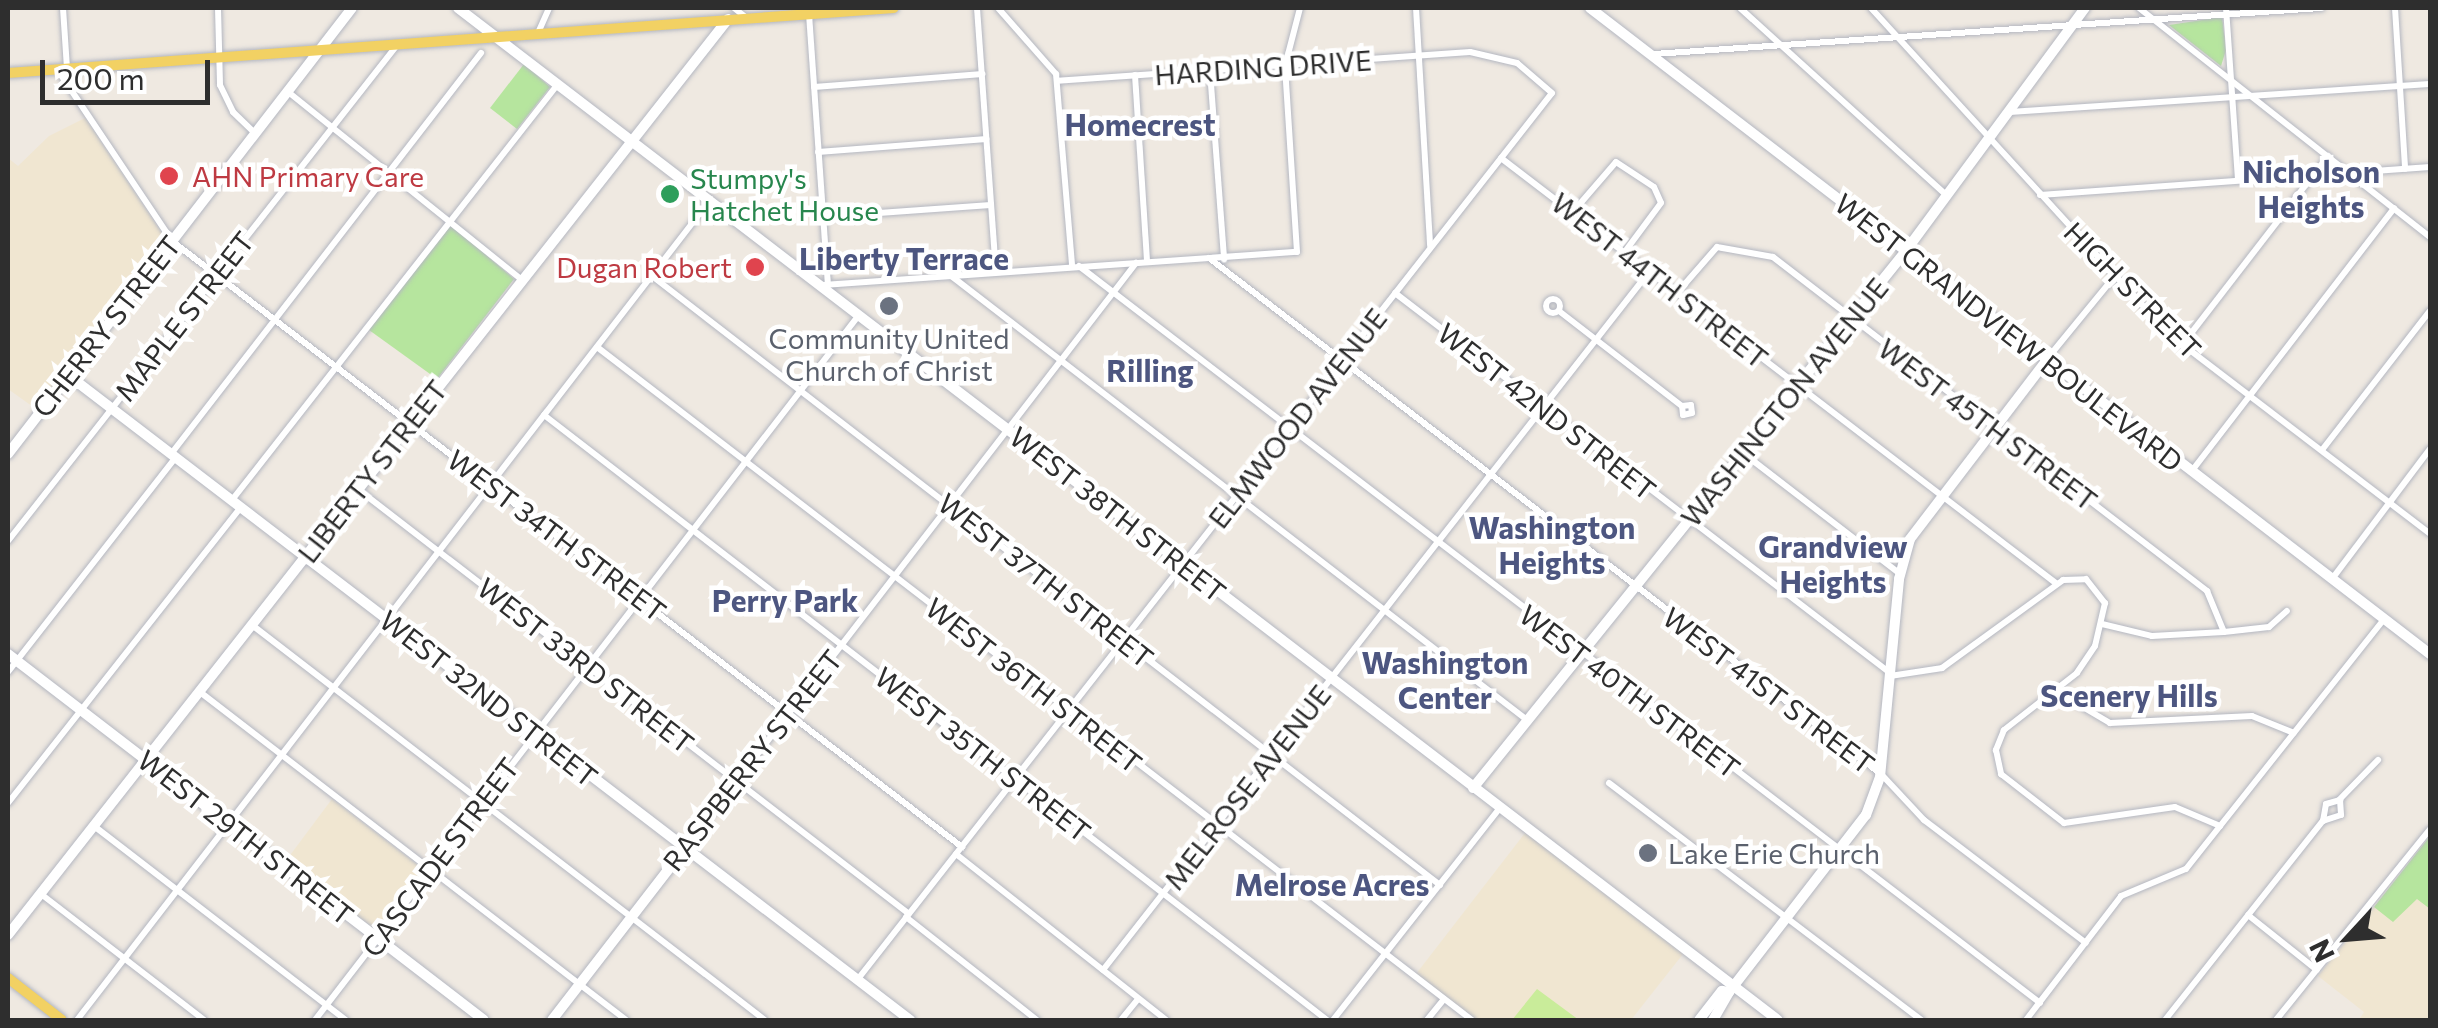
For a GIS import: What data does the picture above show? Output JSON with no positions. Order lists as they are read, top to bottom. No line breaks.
{"streets":{"street":["HARDING DRIVE","WEST 44TH STREET","HIGH STREET","MAPLE STREET","CHERRY STREET","WEST GRANDVIEW BOULEVARD","WASHINGTON AVENUE","WEST 42ND STREET","ELMWOOD AVENUE","WEST 45TH STREET","LIBERTY STREET","WEST 38TH STREET","WEST 34TH STREET","WEST 37TH STREET","WEST 33RD STREET","WEST 36TH STREET","WEST 41ST STREET","WEST 40TH STREET","WEST 32ND STREET","WEST 35TH STREET","RASPBERRY STREET","MELROSE AVENUE","WEST 29TH STREET","CASCADE STREET"]},"crossings":[["HARDING DRIVE","ELMWOOD AVENUE"],["WEST 44TH STREET","WASHINGTON AVENUE"],["WEST 44TH STREET","ELMWOOD AVENUE"],["WEST 44TH STREET","WEST 45TH STREET"],["WEST 44TH STREET","MELROSE AVENUE"],["HIGH STREET","WASHINGTON AVENUE"],["MAPLE STREET","WEST 34TH STREET"],["MAPLE STREET","WEST 32ND STREET"],["CHERRY STREET","WEST 34TH STREET"],["CHERRY STREET","WEST 32ND STREET"],["WEST GRANDVIEW BOULEVARD","WASHINGTON AVENUE"],["WASHINGTON AVENUE","WEST 42ND STREET"],["WASHINGTON AVENUE","WEST 45TH STREET"],["WASHINGTON AVENUE","WEST 38TH STREET"],["WASHINGTON AVENUE","WEST 41ST STREET"],["WASHINGTON AVENUE","WEST 40TH STREET"],["WEST 42ND STREET","ELMWOOD AVENUE"],["WEST 42ND STREET","MELROSE AVENUE"],["ELMWOOD AVENUE","WEST 38TH STREET"],["ELMWOOD AVENUE","WEST 34TH STREET"],["ELMWOOD AVENUE","WEST 37TH STREET"],["ELMWOOD AVENUE","WEST 33RD STREET"],["ELMWOOD AVENUE","WEST 36TH STREET"],["ELMWOOD AVENUE","WEST 41ST STREET"],["ELMWOOD AVENUE","WEST 40TH STREET"],["ELMWOOD AVENUE","WEST 32ND STREET"],["ELMWOOD AVENUE","WEST 35TH STREET"],["LIBERTY STREET","WEST 38TH STREET"],["LIBERTY STREET","WEST 34TH STREET"],["LIBERTY STREET","WEST 33RD STREET"],["LIBERTY STREET","WEST 32ND STREET"],["LIBERTY STREET","WEST 29TH STREET"],["WEST 38TH STREET","RASPBERRY STREET"],["WEST 38TH STREET","MELROSE AVENUE"],["WEST 38TH STREET","CASCADE STREET"],["WEST 34TH STREET","RASPBERRY STREET"],["WEST 34TH STREET","CASCADE STREET"],["WEST 37TH STREET","RASPBERRY STREET"],["WEST 37TH STREET","MELROSE AVENUE"],["WEST 37TH STREET","CASCADE STREET"],["WEST 33RD STREET","RASPBERRY STREET"],["WEST 33RD STREET","CASCADE STREET"],["WEST 36TH STREET","RASPBERRY STREET"],["WEST 36TH STREET","MELROSE AVENUE"],["WEST 36TH STREET","CASCADE STREET"],["WEST 41ST STREET","MELROSE AVENUE"],["WEST 40TH STREET","RASPBERRY STREET"],["WEST 40TH STREET","MELROSE AVENUE"],["WEST 32ND STREET","RASPBERRY STREET"],["WEST 32ND STREET","CASCADE STREET"],["WEST 35TH STREET","RASPBERRY STREET"],["WEST 35TH STREET","MELROSE AVENUE"],["WEST 35TH STREET","CASCADE STREET"],["WEST 29TH STREET","CASCADE STREET"]],"districts":["Homecrest","Nicholson Heights","Liberty Terrace","Rilling","Washington Heights","Grandview Heights","Perry Park","Washington Center","Scenery Hills","Melrose Acres"],"places":["AHN Primary Care","Stumpy's Hatchet House","Dugan Robert","Community United Church of Christ","Lake Erie Church"],"scale_bar":"200 m","north":"bottom left"}
